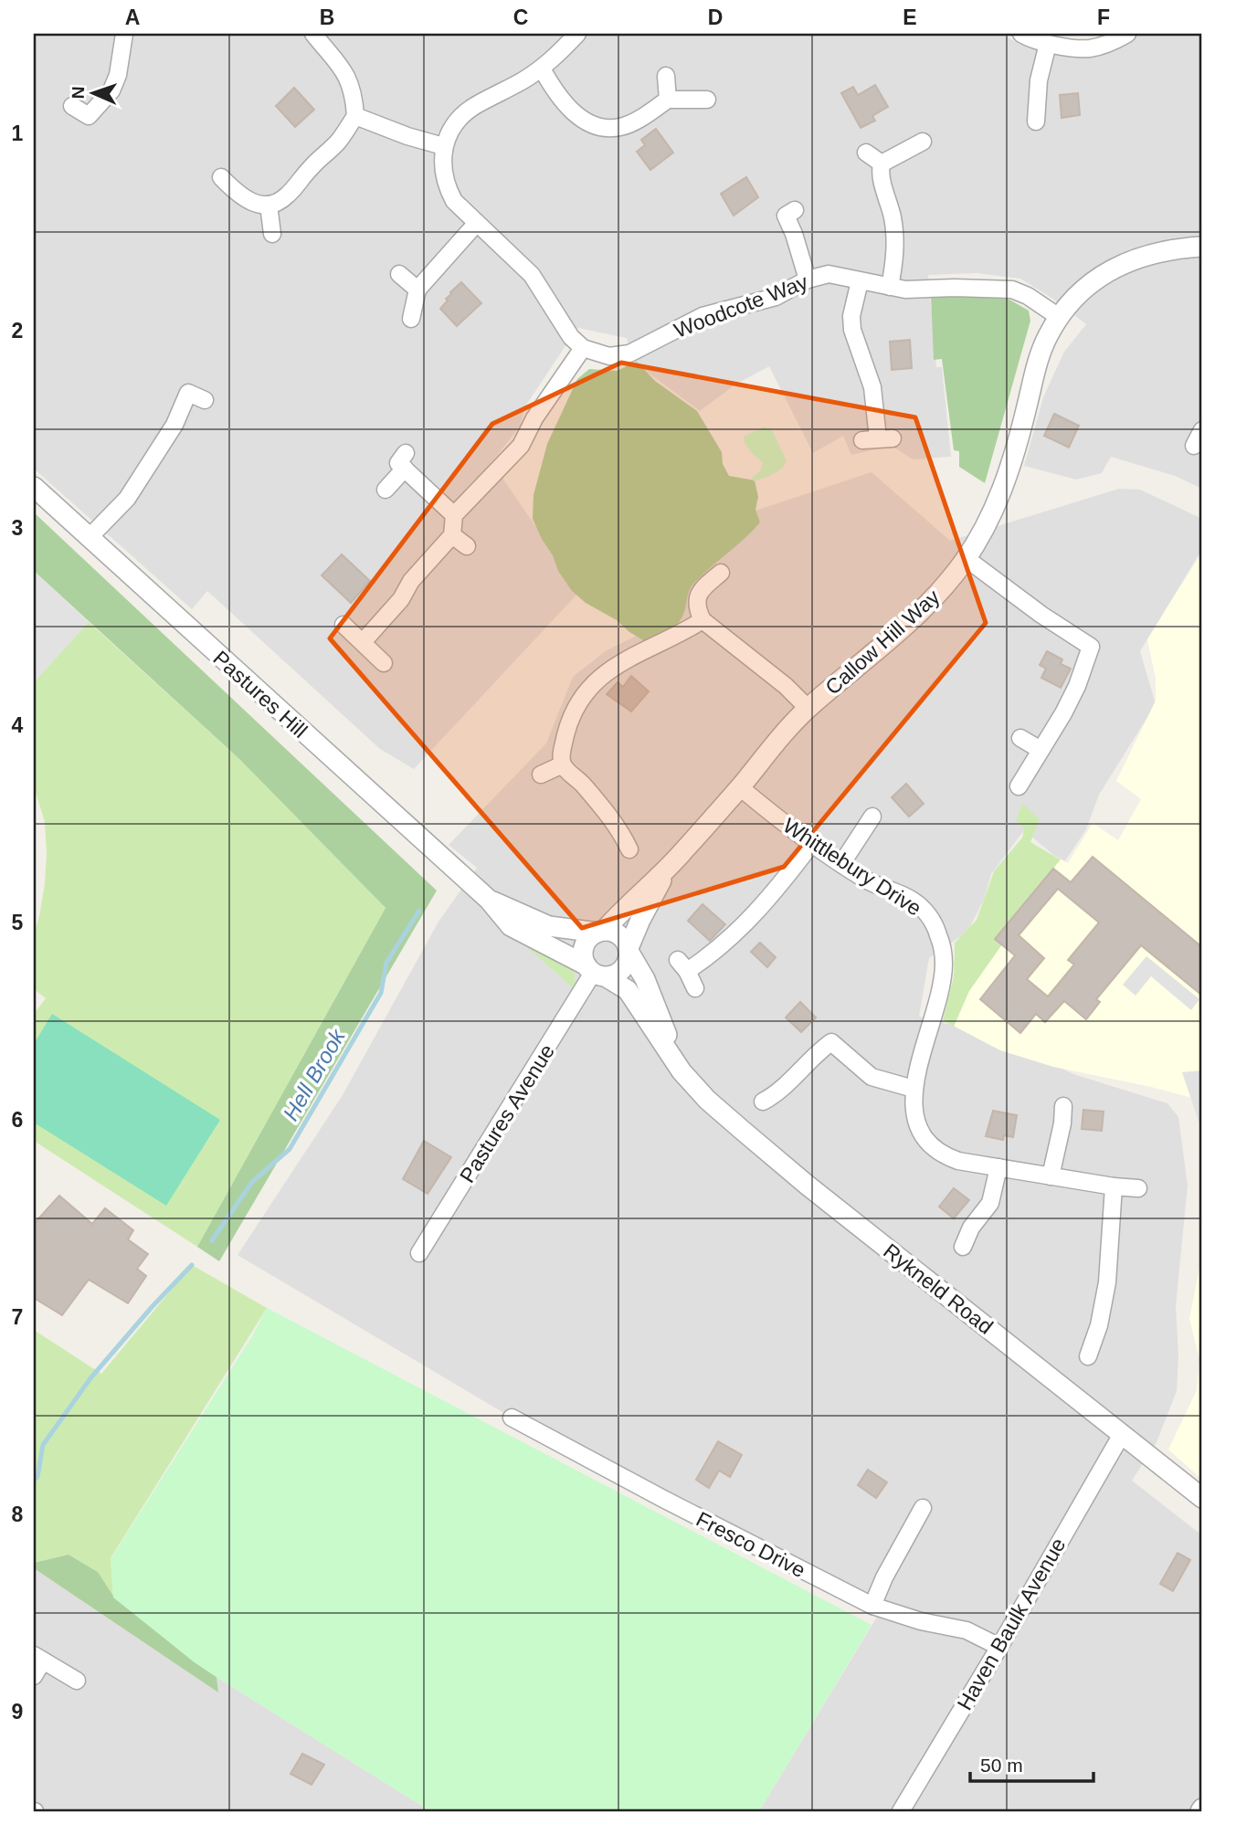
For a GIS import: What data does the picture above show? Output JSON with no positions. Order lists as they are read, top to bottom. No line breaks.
{"streets":{"street":["Woodcote Way","Callow Hill Way","Pastures Hill","Whittlebury Drive","Pastures Avenue","Rykneld Road","Fresco Drive","Haven Baulk Avenue"]},"crossings":[["Woodcote Way","Callow Hill Way"],["Callow Hill Way","Pastures Hill"],["Callow Hill Way","Whittlebury Drive"],["Callow Hill Way","Pastures Avenue"],["Callow Hill Way","Rykneld Road"],["Pastures Hill","Pastures Avenue"],["Pastures Hill","Rykneld Road"],["Pastures Avenue","Rykneld Road"],["Rykneld Road","Haven Baulk Avenue"],["Fresco Drive","Haven Baulk Avenue"]],"water":["Hell Brook"],"scale_bar":"50 m","north":"left","grid":{"columns":["A","B","C","D","E","F"],"rows":["1","2","3","4","5","6","7","8","9"]}}
